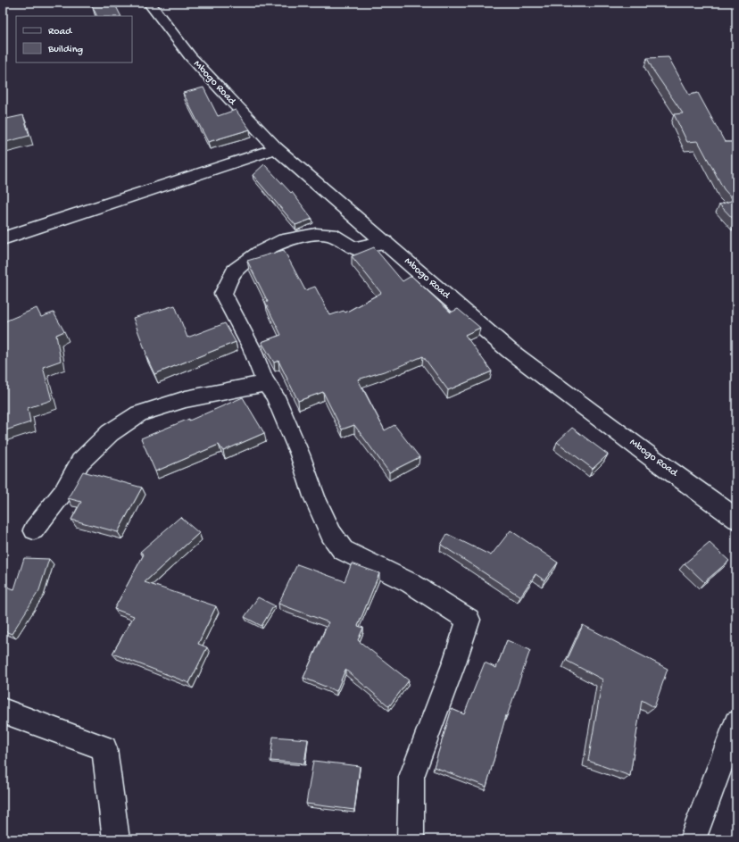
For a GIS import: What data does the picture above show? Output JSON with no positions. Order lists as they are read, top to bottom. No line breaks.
{"streets":{"street":["Mbogo Road"]},"legend":["Road","Building"]}
